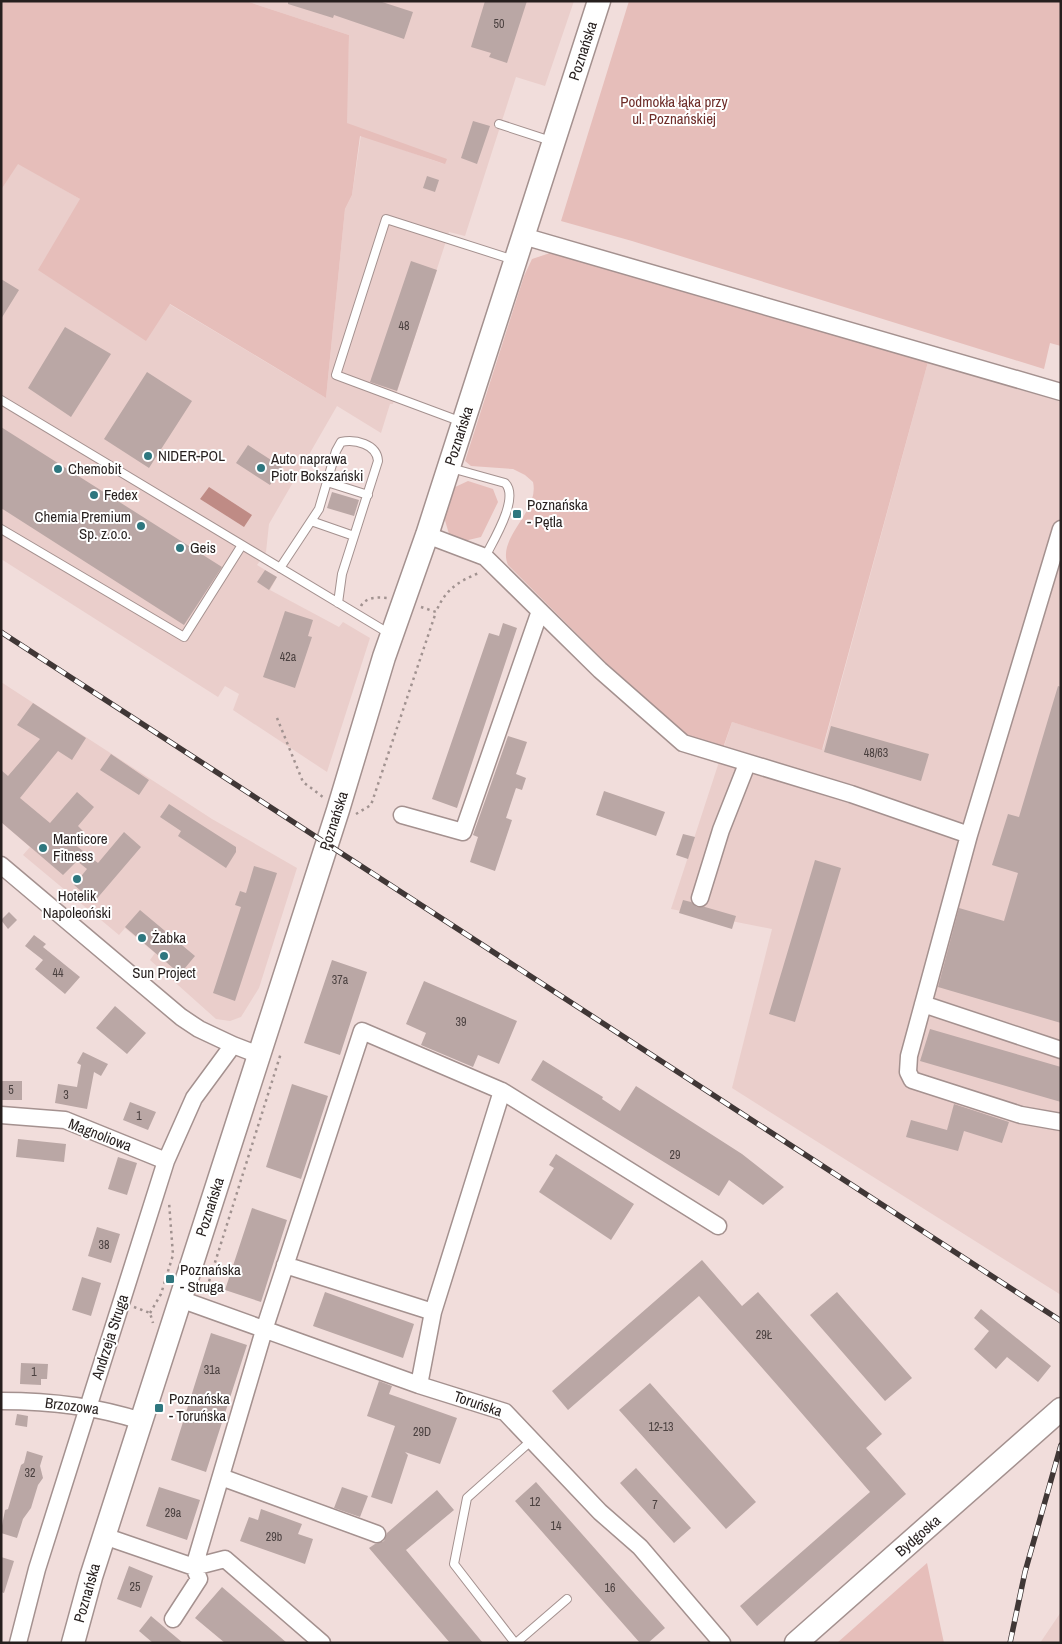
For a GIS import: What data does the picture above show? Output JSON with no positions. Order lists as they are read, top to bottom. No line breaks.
{"streets":{"main road":["Poznańska","Bydgoska"],"street":["Magnoliowa","Andrzeja Struga","Toruńska","Brzozowa"]},"crossings":[["Poznańska","Toruńska"],["Poznańska","Brzozowa"],["Magnoliowa","Andrzeja Struga"],["Andrzeja Struga","Brzozowa"]],"parks":["Podmokła łąka przy ul. Poznańskiej"],"places":{"other":["NIDER-POL","Auto naprawa Piotr Bokszański","Chemobit","Fedex","Chemia Premium Sp. z.o.o.","Geis","Manticore Fitness","Hotelik Napoleoński","Żabka","Sun Project"],"transit":["Poznańska - Pętla","Poznańska - Struga","Poznańska - Toruńska"]},"house_numbers":["50","48","42a","48/63","44","37a","39","5","3","1","29","38","29Ł","31a","1","12-13","29D","32","12","7","29a","14","29b","25","16"]}
